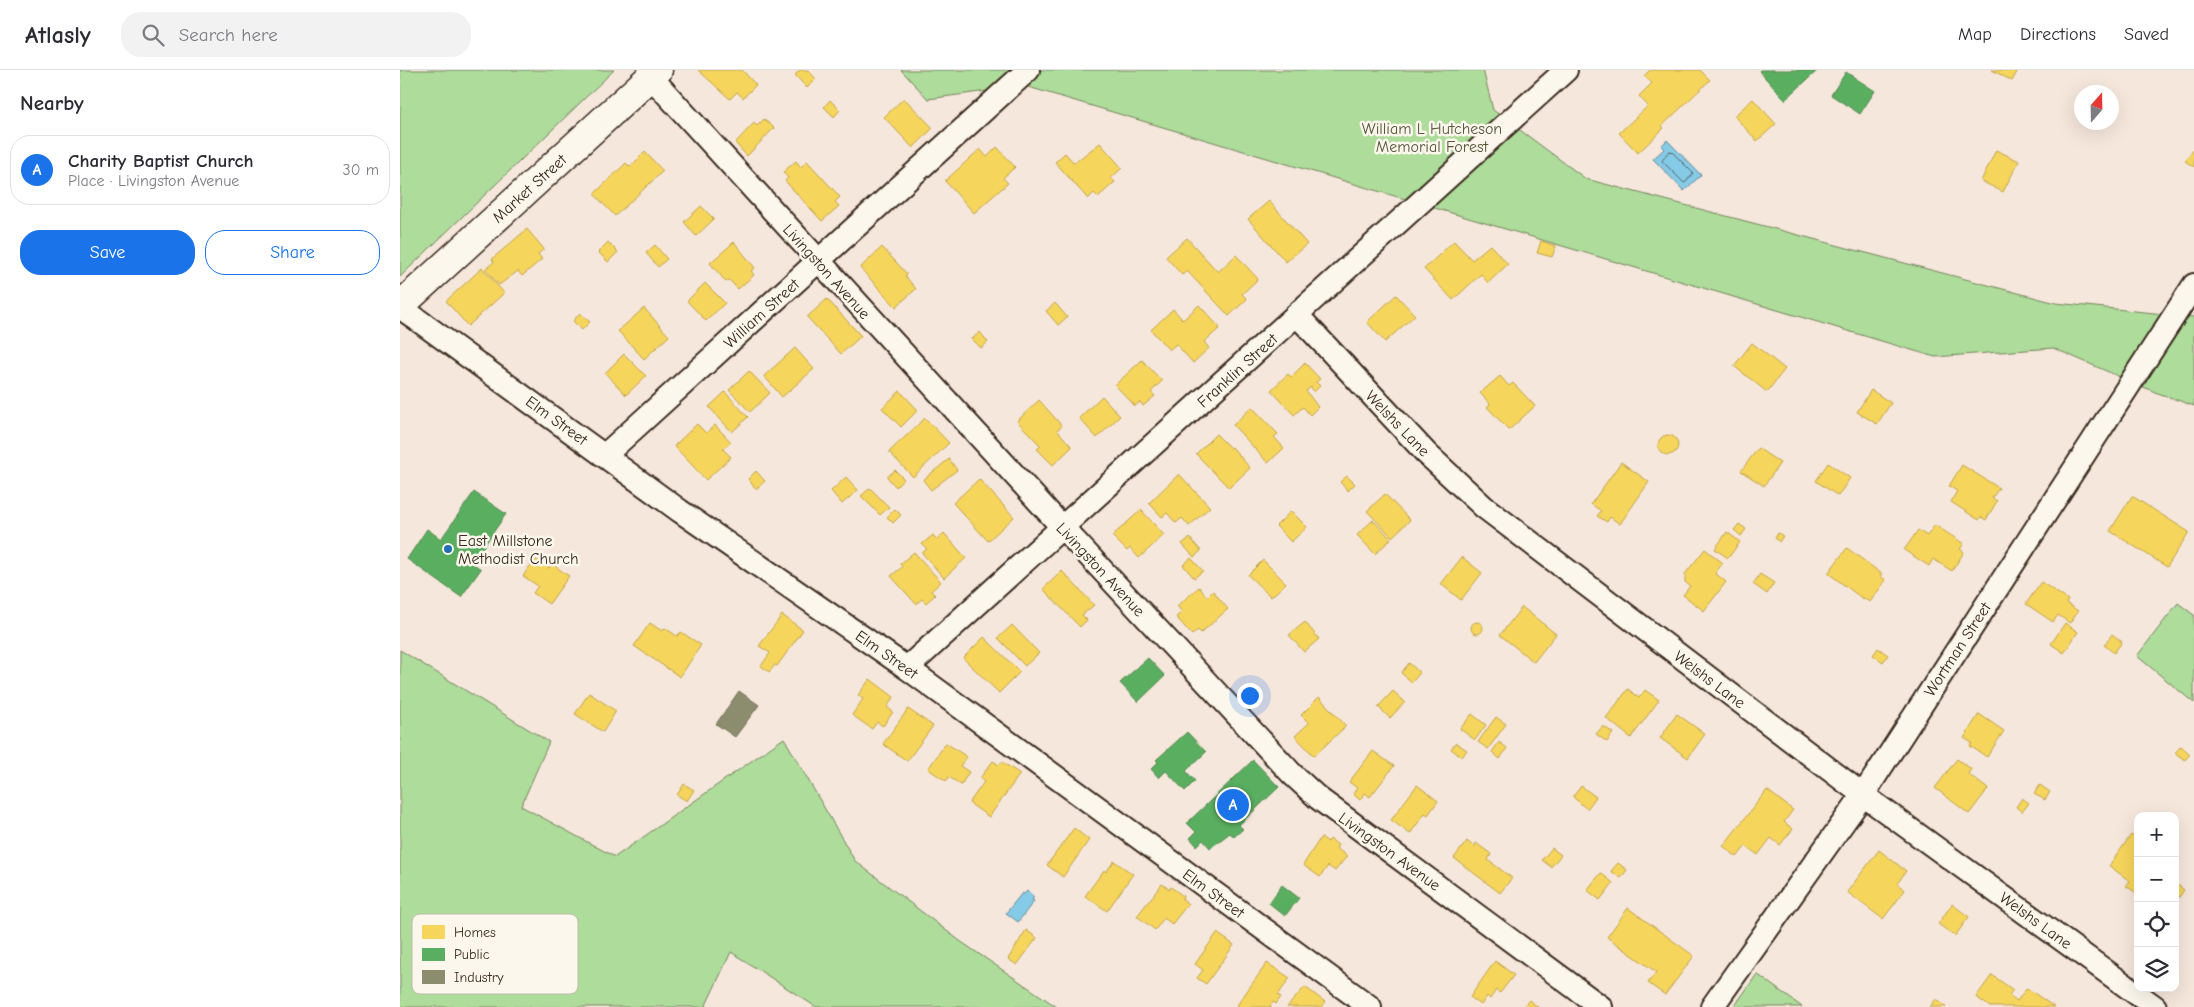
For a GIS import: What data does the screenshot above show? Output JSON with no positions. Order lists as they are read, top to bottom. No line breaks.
{"streets":{"street":["Market Street","Livingston Avenue","William Street","Franklin Street","Elm Street","Welshs Lane","Wortman Street"]},"crossings":[["Market Street","Livingston Avenue"],["Market Street","Elm Street"],["Livingston Avenue","William Street"],["Livingston Avenue","Franklin Street"],["William Street","Elm Street"],["Franklin Street","Elm Street"],["Franklin Street","Welshs Lane"],["Welshs Lane","Wortman Street"]],"parks":["William L Hutcheson Memorial Forest"],"places":["East Millstone Methodist Church"],"legend":["Homes","Public","Industry"],"north":"top","page":{"header":"Atlasly","search":"Search here","nav":["Map","Directions","Saved"],"heading":"Nearby","list":[{"mark":"A","name":"Charity Baptist Church","note":"Place · Livingston Avenue","value":"30 m"}],"buttons":["Save","Share"],"pins":"A","map_buttons":["+","−"]}}
